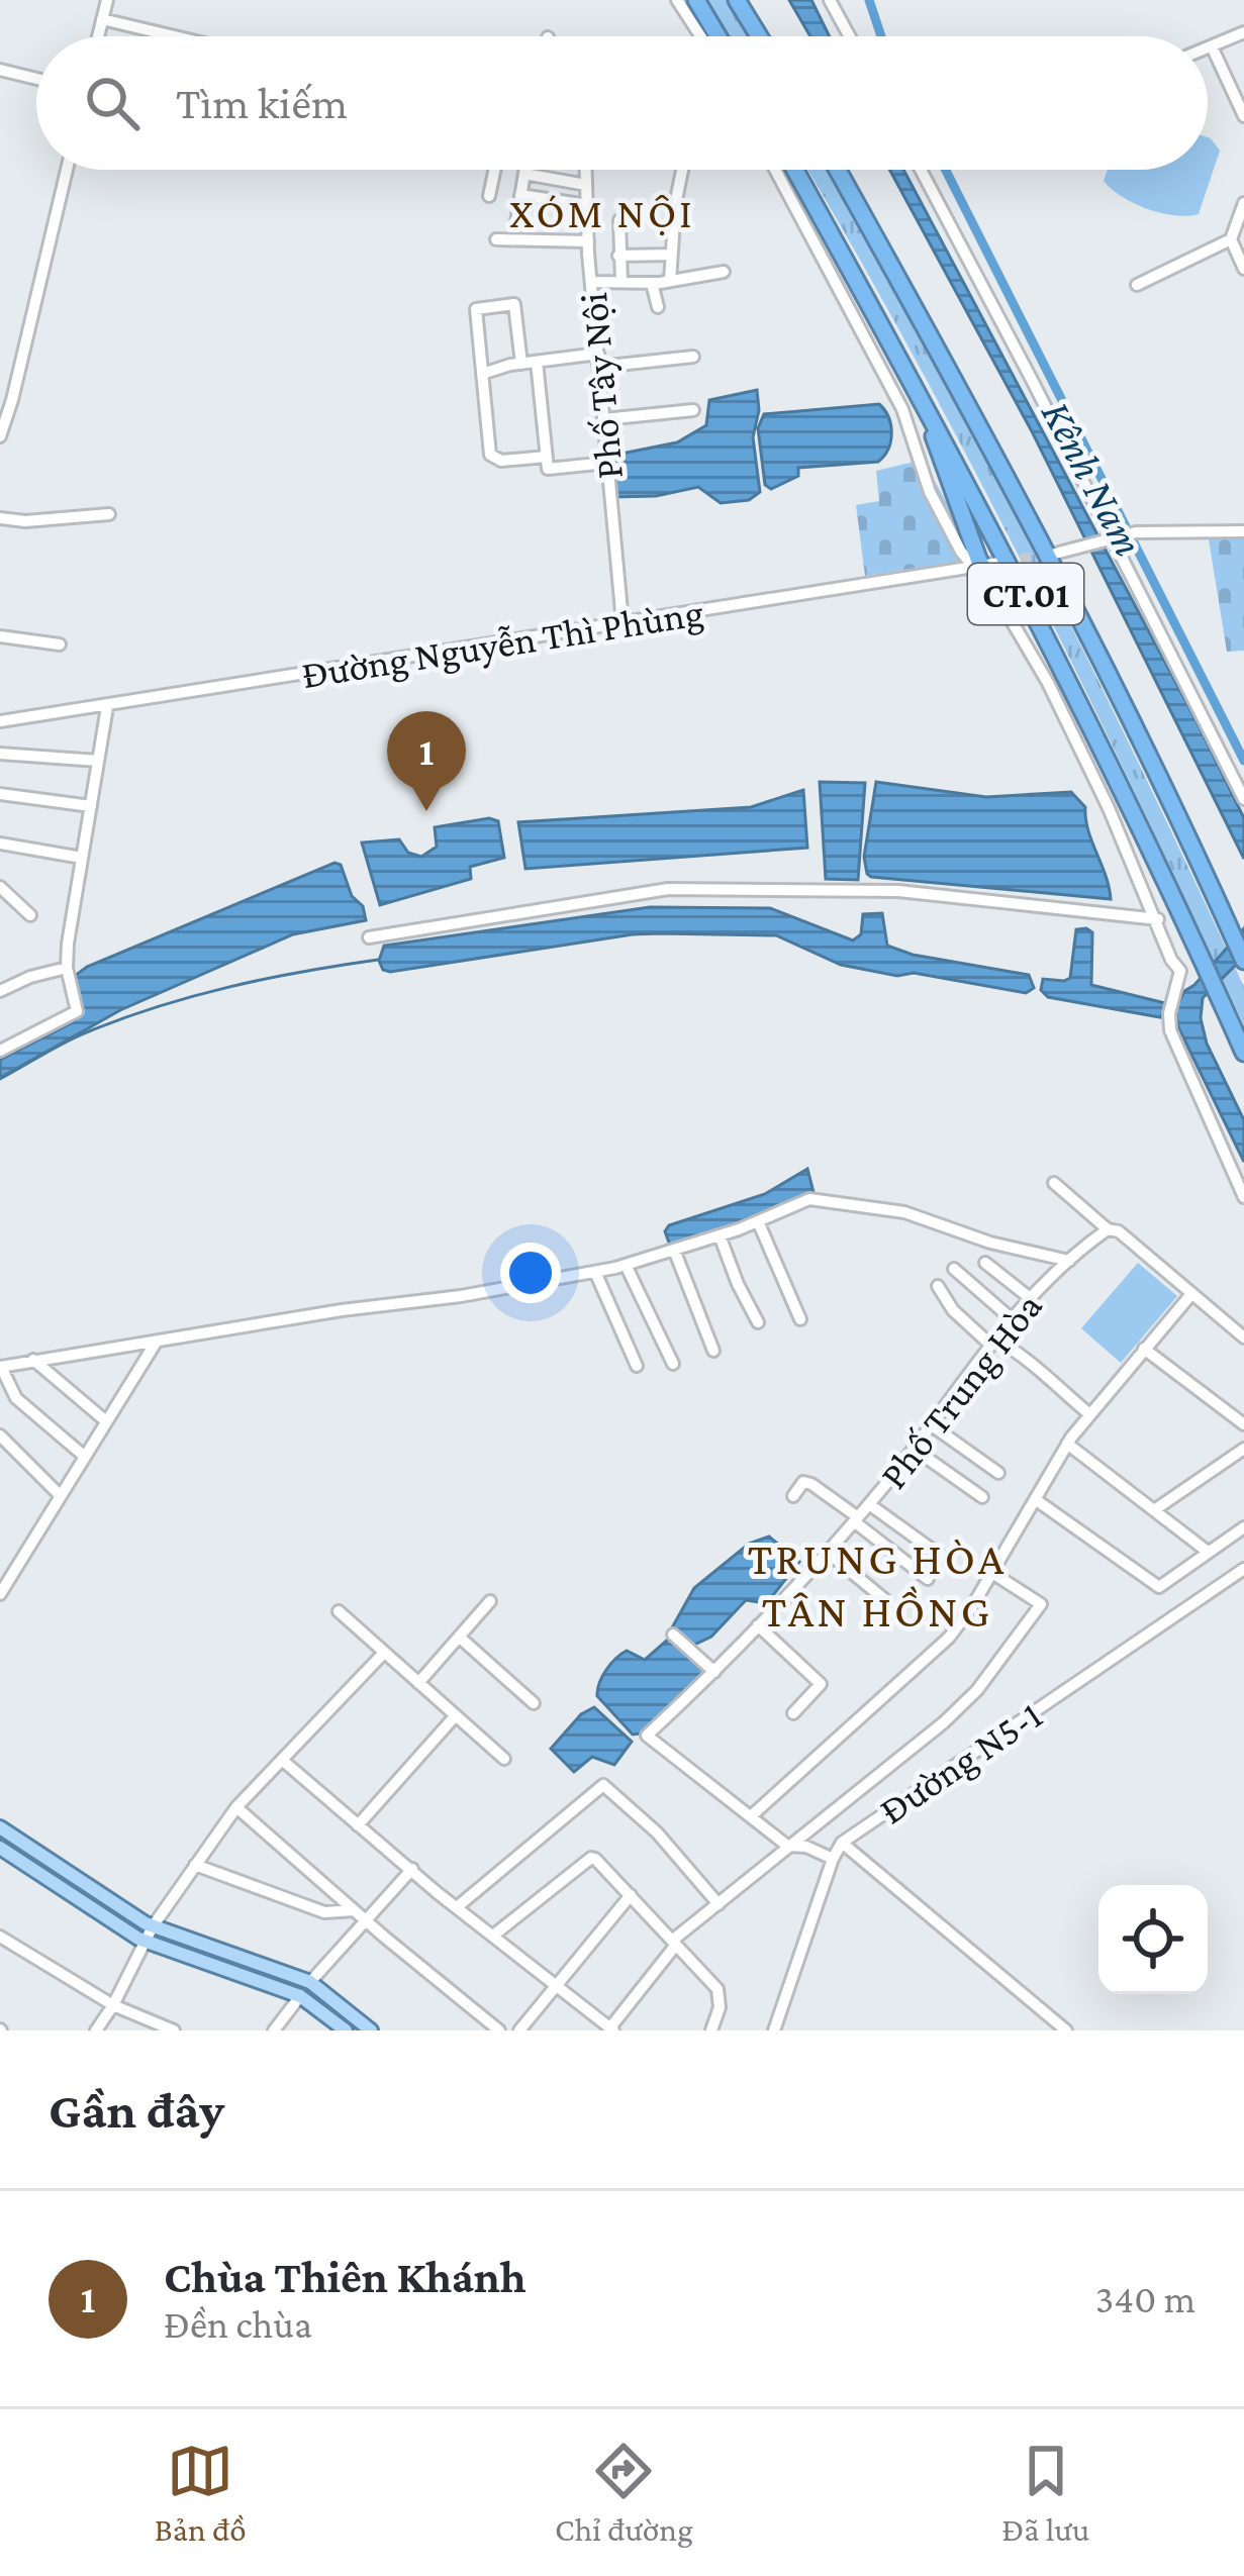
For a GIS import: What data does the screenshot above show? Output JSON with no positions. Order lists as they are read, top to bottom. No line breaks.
{"streets":{"highway":["CT.01"],"street":["Phố Tây Nội","Đường Nguyễn Thì Phùng","Phố Trung Hòa","Đường N5-1"]},"crossings":[["Phố Tây Nội","Đường Nguyễn Thì Phùng"]],"districts":["XÓM NỘI","TRUNG HÒA TÂN HỒNG"],"water":["Kênh Nam"],"page":{"search":"Tìm kiếm","pins":"1","heading":"Gần đây","list":[{"mark":"1","name":"Chùa Thiên Khánh","note":"Đền chùa","value":"340 m"}],"nav":["Bản đồ","Chỉ đường","Đã lưu"]}}
